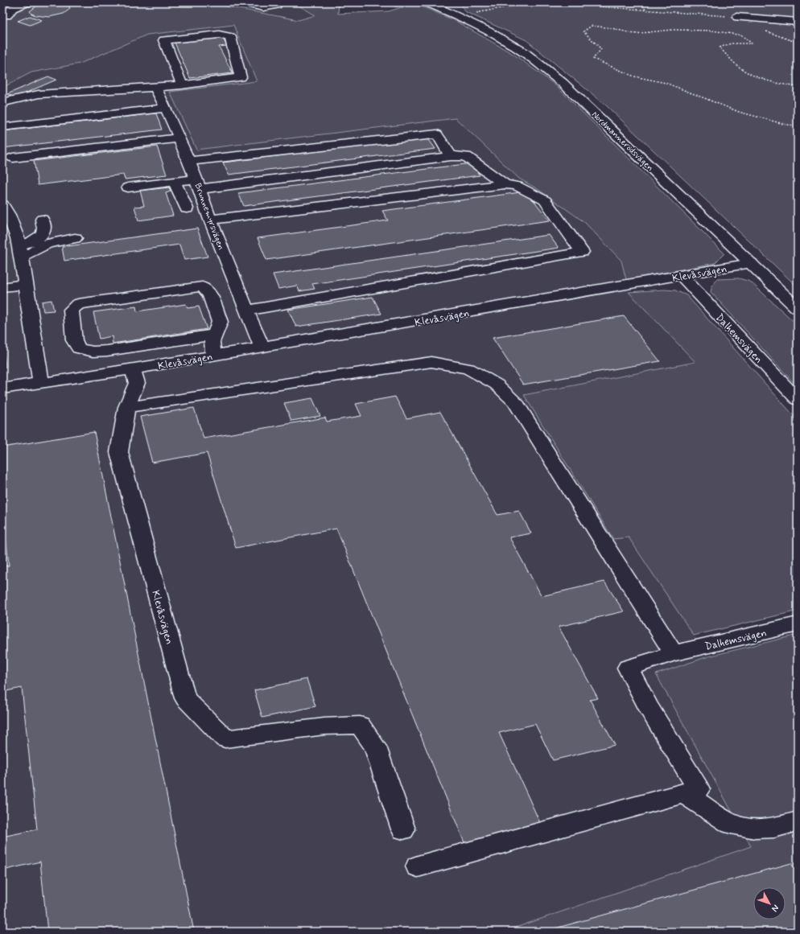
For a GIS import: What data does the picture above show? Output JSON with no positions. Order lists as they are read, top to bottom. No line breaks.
{"streets":{"street":["Nordmannerödsvägen","Brunnemyrsvägen","Klevåsvägen","Dalhemsvägen"]},"crossings":[["Nordmannerödsvägen","Klevåsvägen"],["Brunnemyrsvägen","Klevåsvägen"],["Klevåsvägen","Dalhemsvägen"]],"north":"bottom right"}
